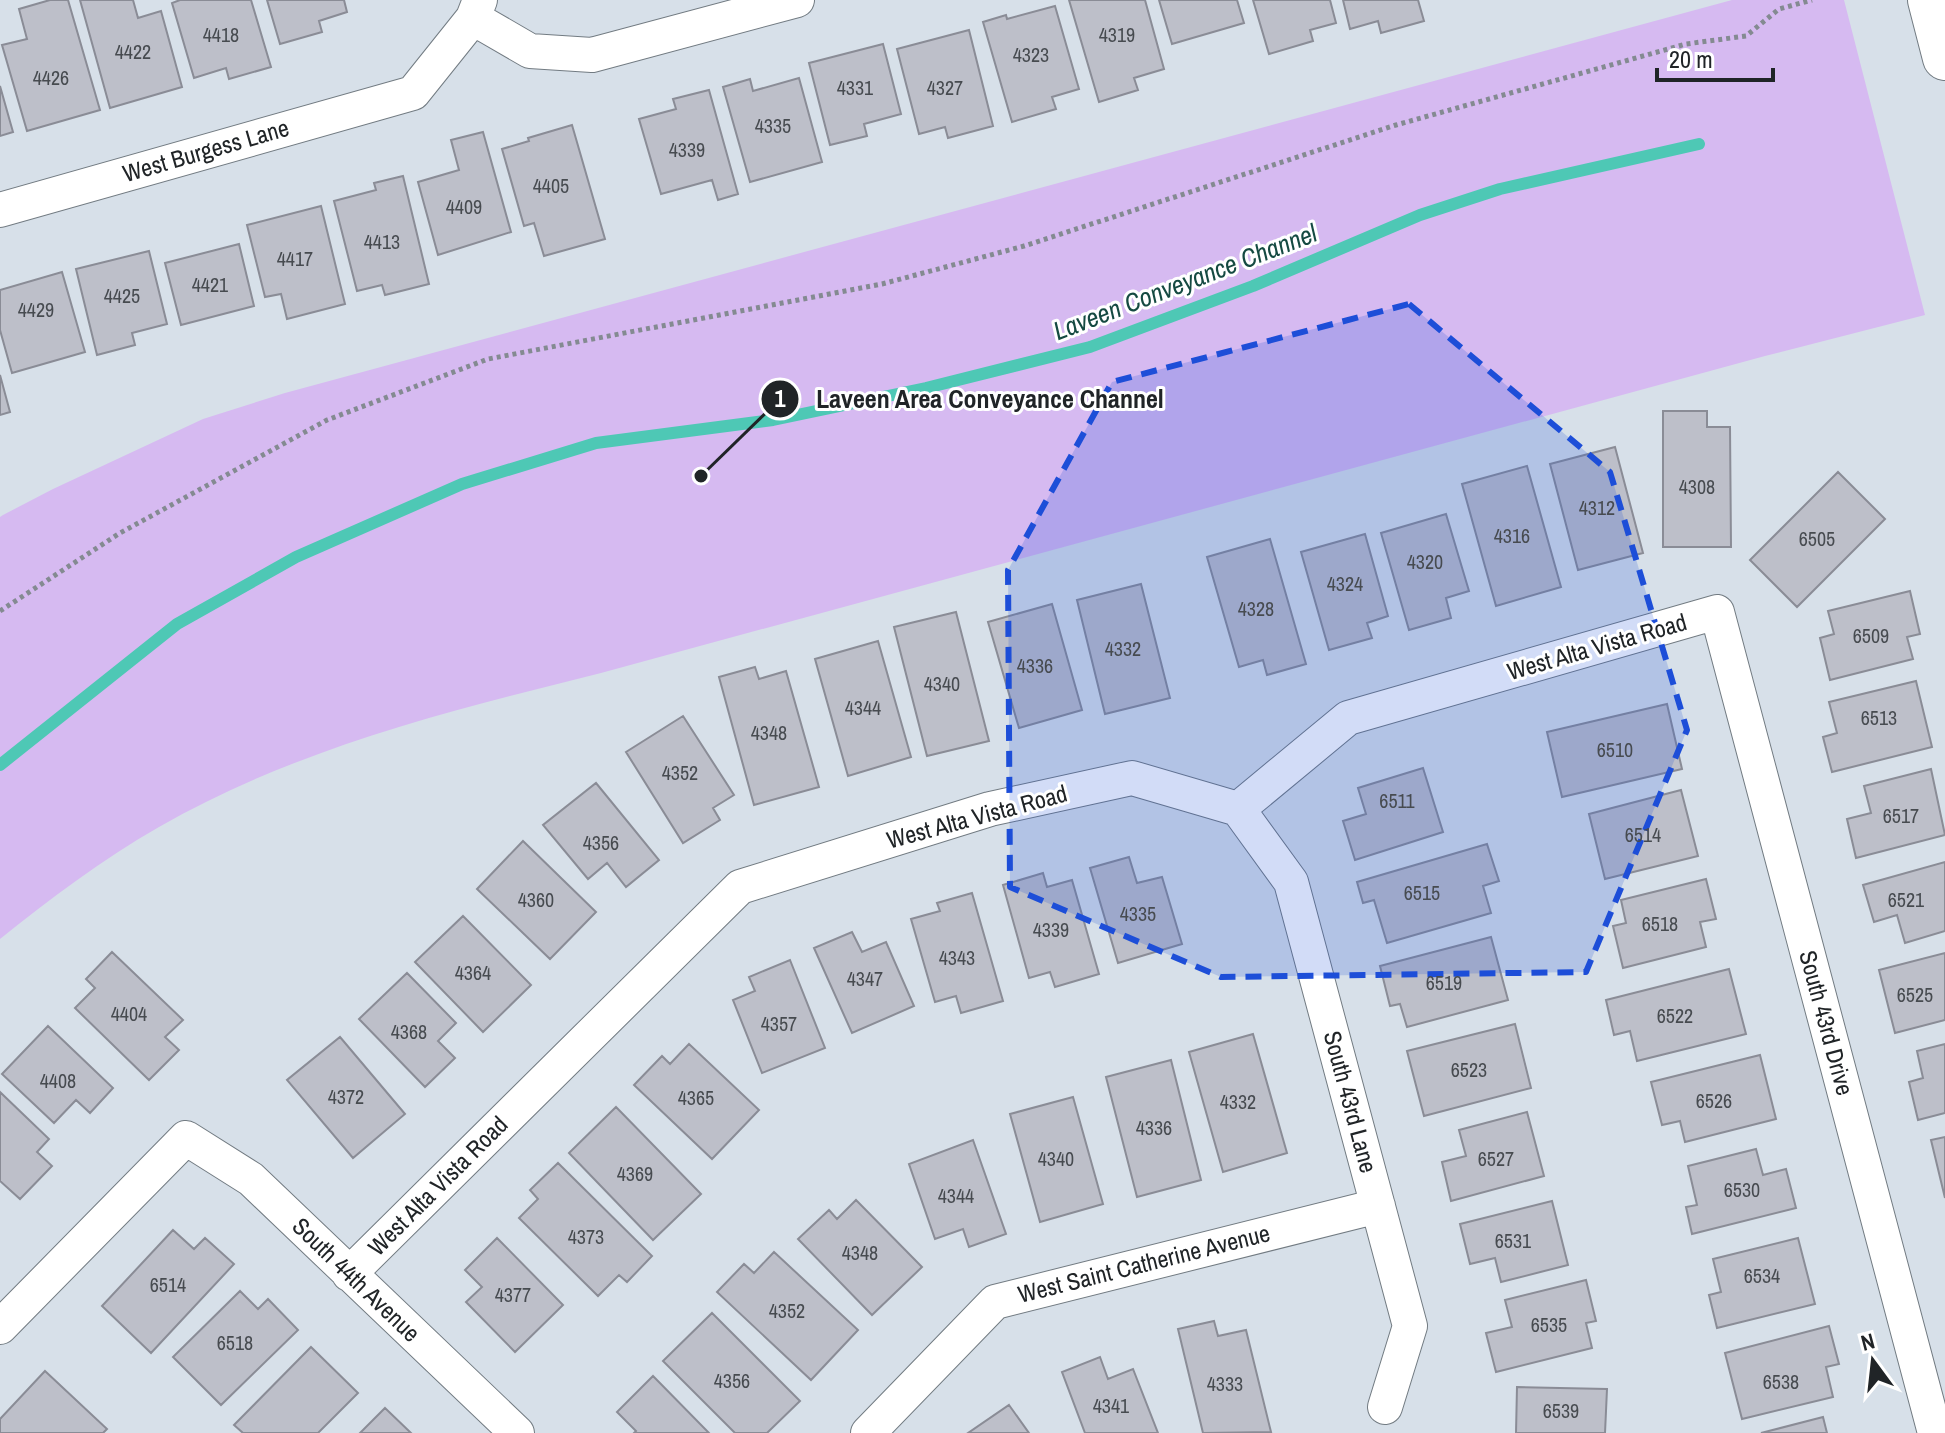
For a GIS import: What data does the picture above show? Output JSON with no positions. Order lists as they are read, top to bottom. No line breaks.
{"streets":{"street":["West Burgess Lane","West Alta Vista Road","South 43rd Drive","South 43rd Lane","West Saint Catherine Avenue","South 44th Avenue"]},"crossings":[["West Alta Vista Road","South 43rd Drive"],["West Alta Vista Road","South 43rd Lane"],["West Alta Vista Road","South 44th Avenue"],["South 43rd Lane","West Saint Catherine Avenue"]],"water":["Laveen Conveyance Channel"],"places":["Laveen Area Conveyance Channel"],"house_numbers":["4418","4319","4422","4323","4426","4331","4327","4335","4339","4405","4409","4413","4417","4421","4425","4429","4308","4312","4316","6505","4320","4324","4328","6509","4332","4336","4340","4344","6513","4348","6510","4352","6511","6517","6514","4356","6515","4360","6521","4335","6518","4339","4343","4364","4347","6519","6525","4404","6522","4357","4368","6523","4408","4372","4365","6526","4332","4336","4340","6527","4369","6530","4344","4373","6531","4348","6534","6514","4377","4352","6535","6518","4356","6538","4333","4341","6539"],"scale_bar":"20 m","north":"top"}
